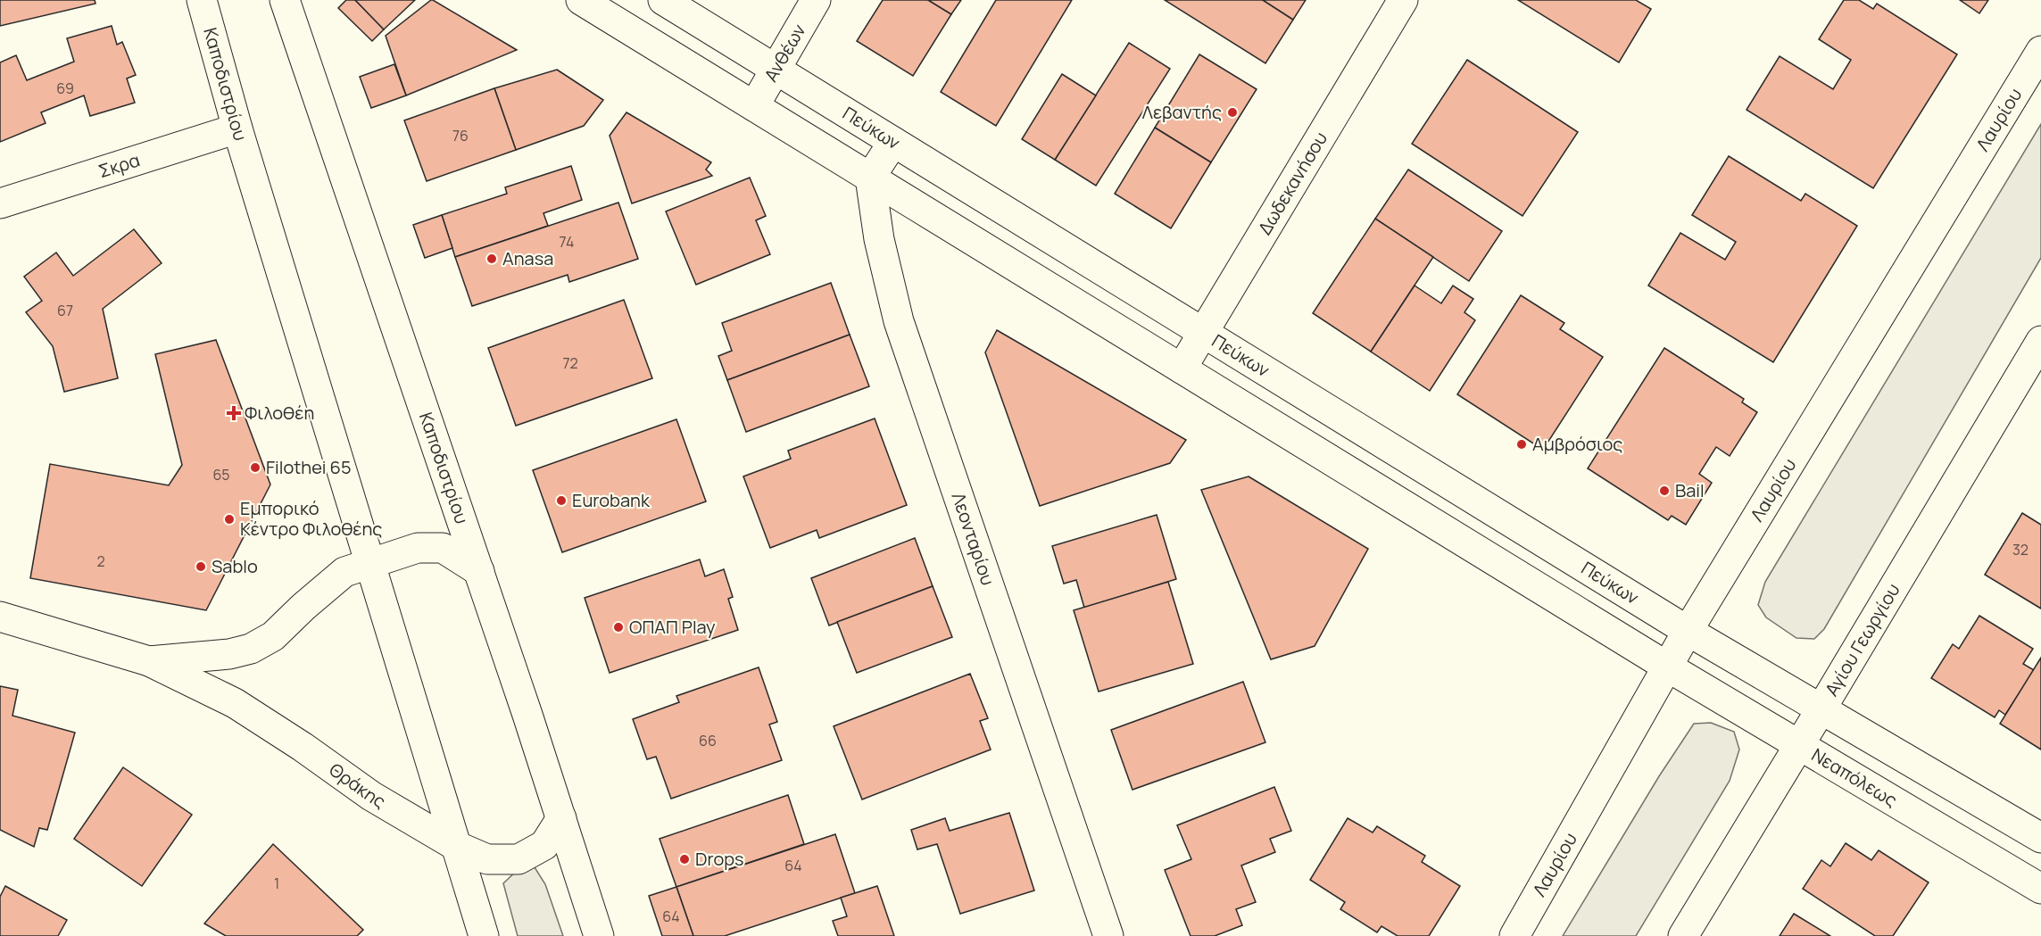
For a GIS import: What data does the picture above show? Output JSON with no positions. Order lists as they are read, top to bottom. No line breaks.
{"streets":{"street":["Ανθέων","Καποδιστρίου","Λαυρίου","Πεύκων","Σκρα","Δωδεκανήσου","Λεονταρίου","Αγίου Γεωργίου","Νεαπόλεως","Θράκης"]},"crossings":[["Ανθέων","Πεύκων"],["Καποδιστρίου","Σκρα"],["Καποδιστρίου","Θράκης"],["Λαυρίου","Πεύκων"],["Λαυρίου","Νεαπόλεως"],["Πεύκων","Δωδεκανήσου"],["Πεύκων","Αγίου Γεωργίου"],["Αγίου Γεωργίου","Νεαπόλεως"]],"places":{"other":["Λεβαντής","Anasa","Αμβρόσιος","Filothei 65","Bail","Eurobank","Εμπορικό Κέντρο Φιλοθέης","Sablo","ΟΠΑΠ Play","Drops"],"health":["Φιλοθέη"]},"house_numbers":["69","76","74","67","72","65","32","2","66","64","1","64"]}
